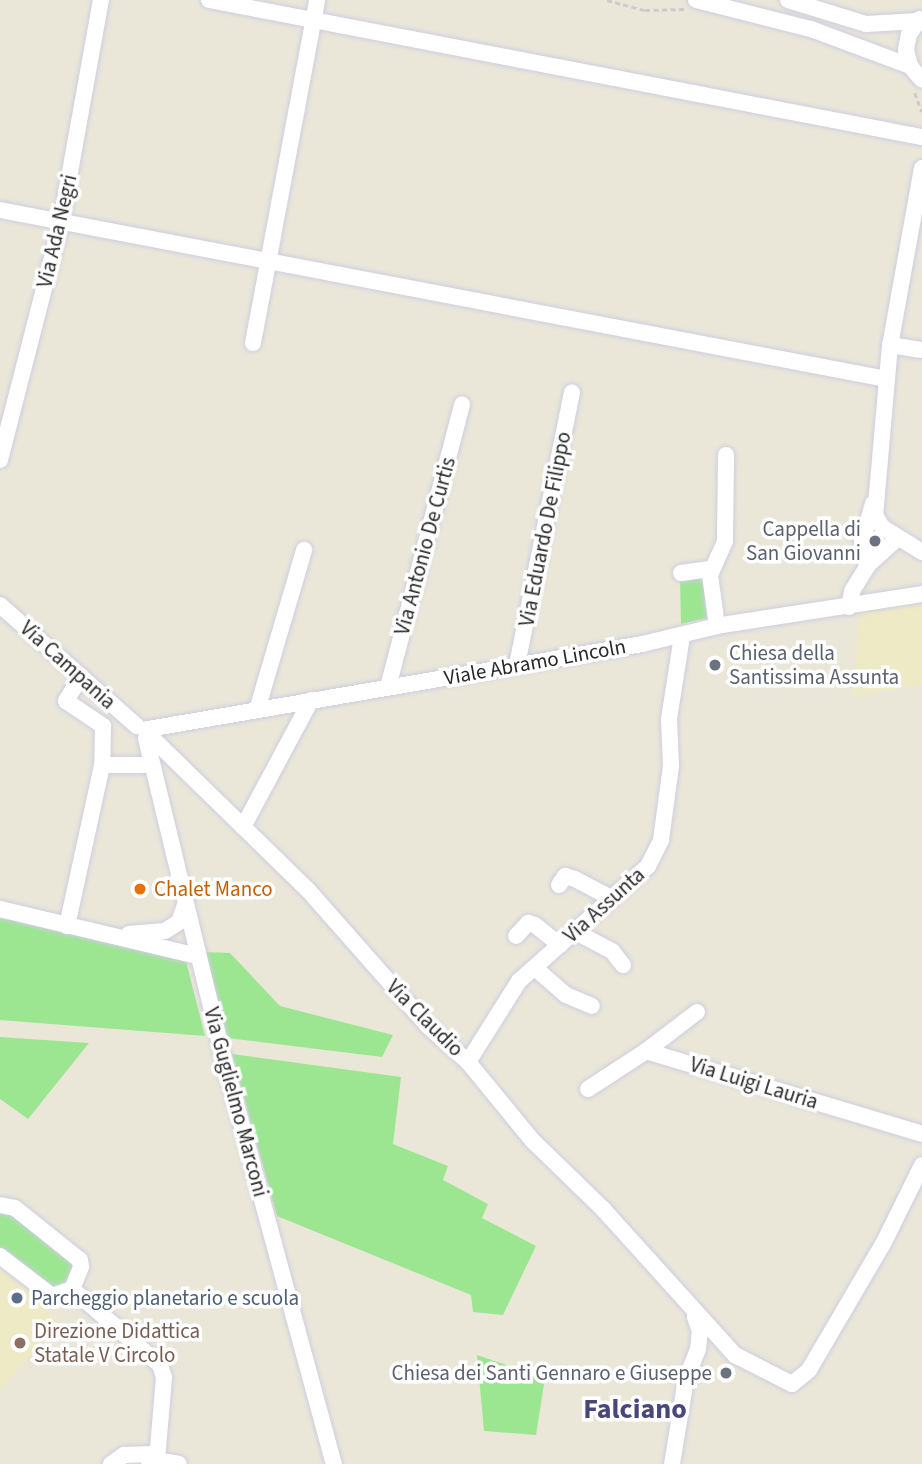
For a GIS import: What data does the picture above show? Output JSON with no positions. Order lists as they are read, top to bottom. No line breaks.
{"streets":{"street":["Via Ada Negri","Via Eduardo De Filippo","Via Antonio De Curtis","Viale Abramo Lincoln","Via Campania","Via Assunta","Via Claudio","Via Luigi Lauria","Via Guglielmo Marconi"]},"crossings":[["Via Eduardo De Filippo","Viale Abramo Lincoln"],["Via Antonio De Curtis","Viale Abramo Lincoln"],["Viale Abramo Lincoln","Via Campania"],["Viale Abramo Lincoln","Via Assunta"],["Viale Abramo Lincoln","Via Claudio"],["Viale Abramo Lincoln","Via Guglielmo Marconi"],["Via Campania","Via Claudio"],["Via Campania","Via Guglielmo Marconi"],["Via Assunta","Via Claudio"],["Via Claudio","Via Guglielmo Marconi"]],"districts":["Falciano"],"places":["Cappella di San Giovanni","Chiesa della Santissima Assunta","Chalet Manco","Parcheggio planetario e scuola","Direzione Didattica Statale V Circolo","Chiesa dei Santi Gennaro e Giuseppe"]}
